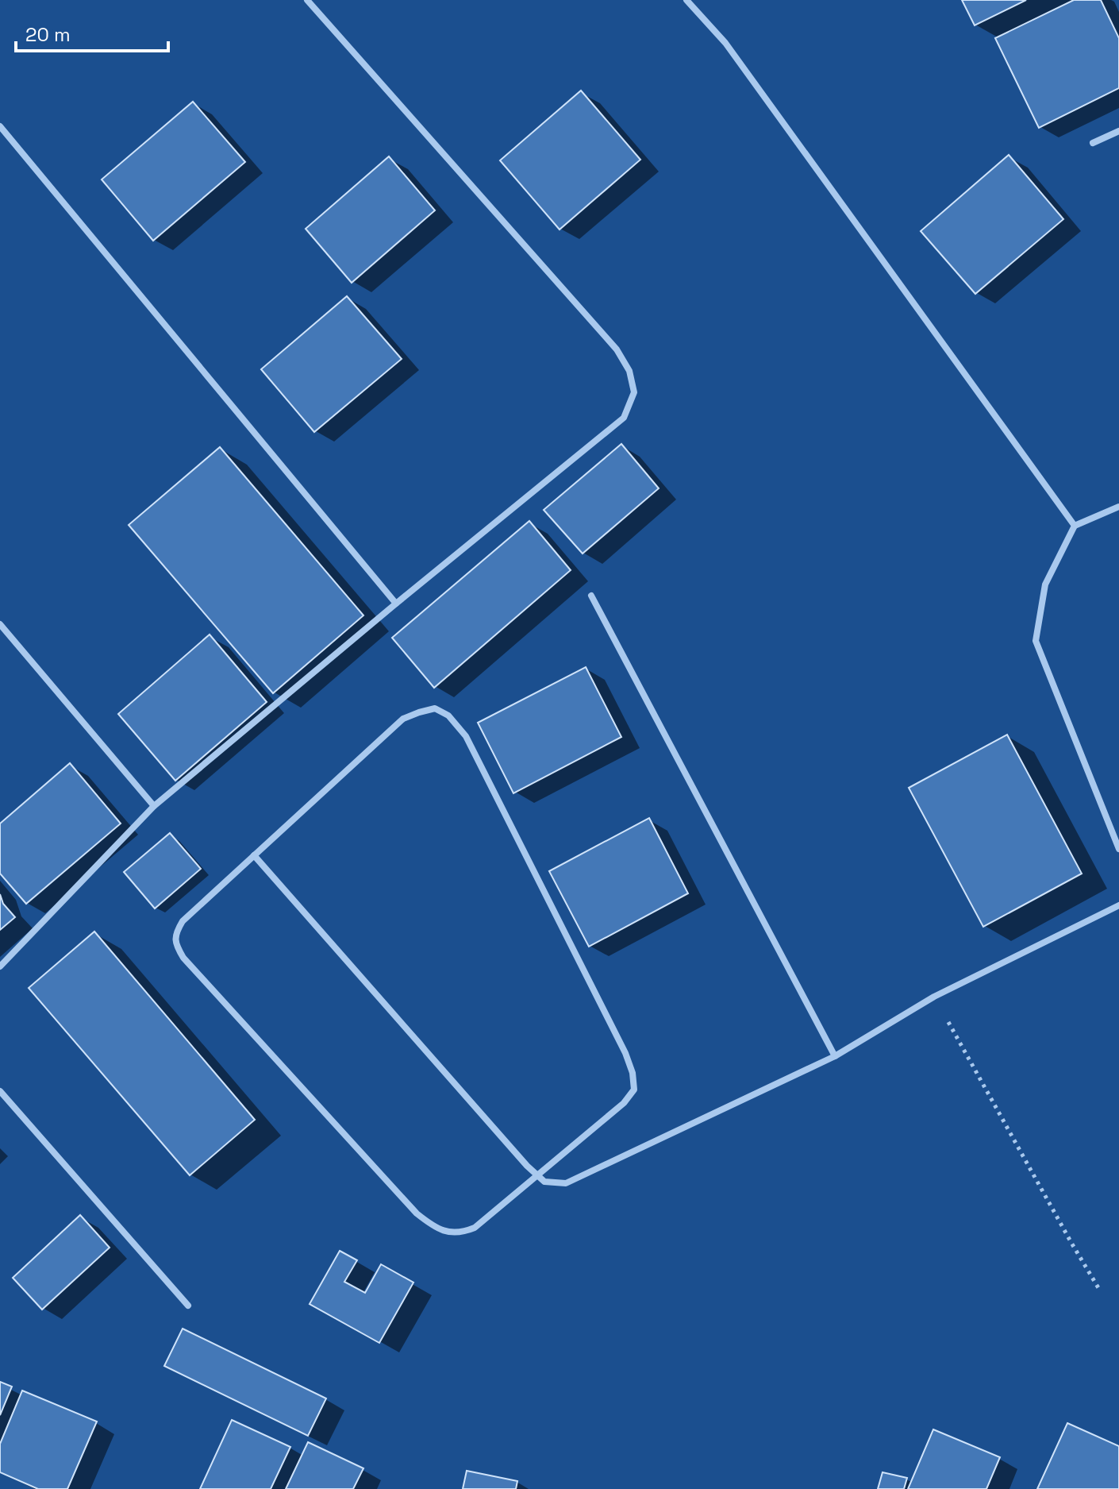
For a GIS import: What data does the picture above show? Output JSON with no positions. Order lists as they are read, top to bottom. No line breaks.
{"scale_bar":"20 m"}
